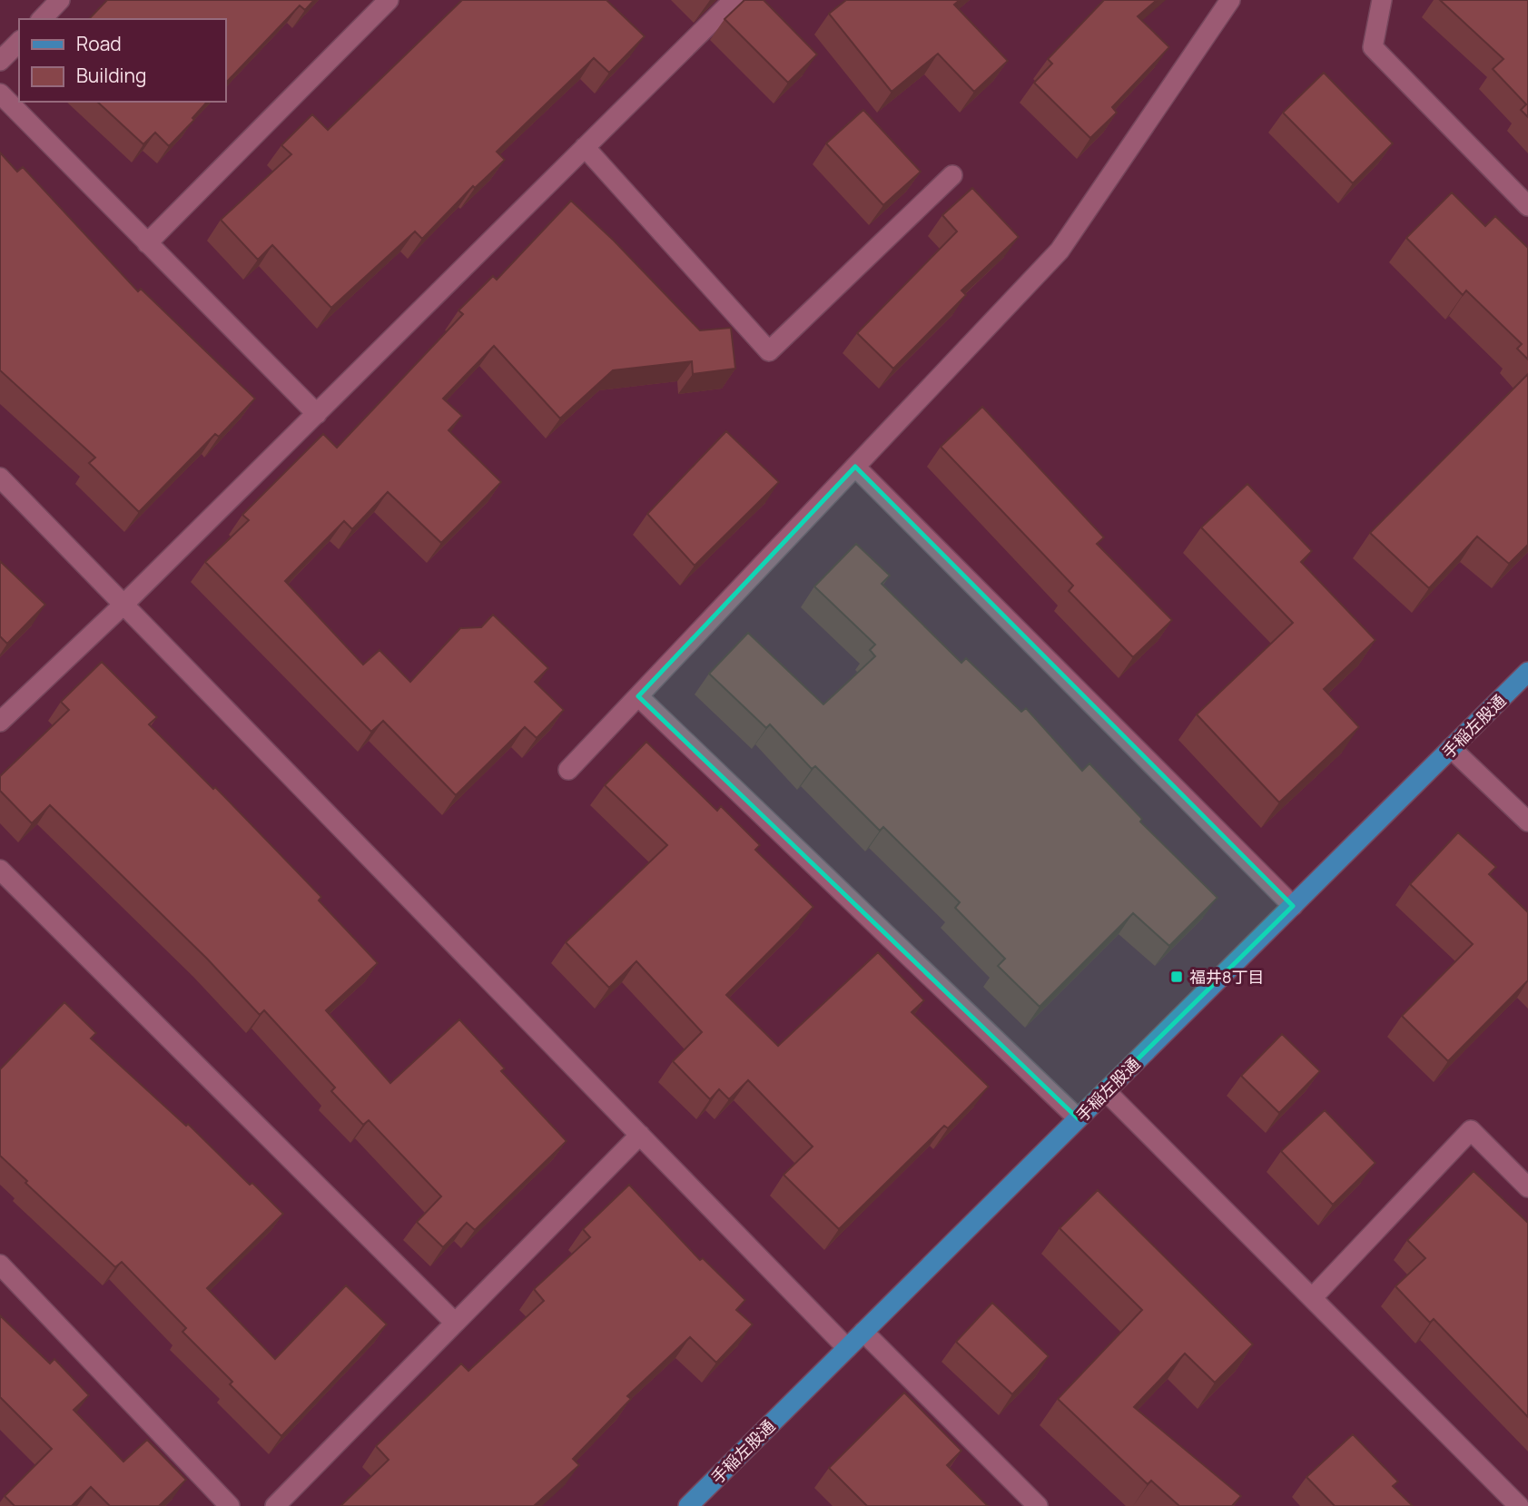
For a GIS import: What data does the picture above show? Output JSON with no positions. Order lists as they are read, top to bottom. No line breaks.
{"streets":{"main road":["手稲左股通"]},"places":{"transit":["福井8丁目"]},"legend":["Road","Building"]}
